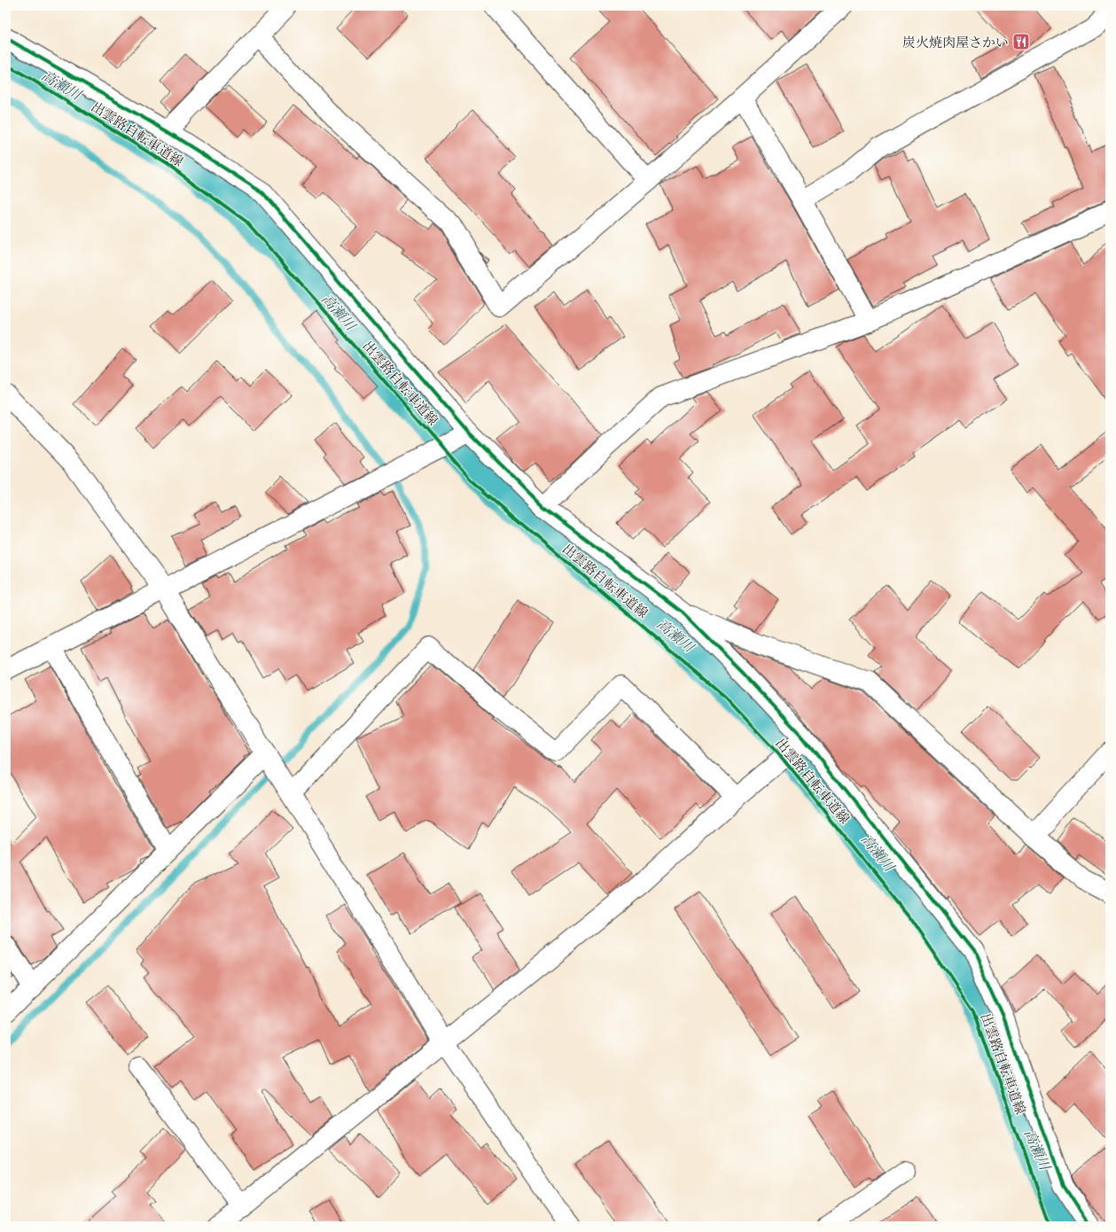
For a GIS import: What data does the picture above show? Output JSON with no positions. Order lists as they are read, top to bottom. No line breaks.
{"streets":{"cycle path":["出雲路自転車道線"]},"water":["高瀬川"],"places":{"restaurant":["炭火焼肉屋さかい"]}}
